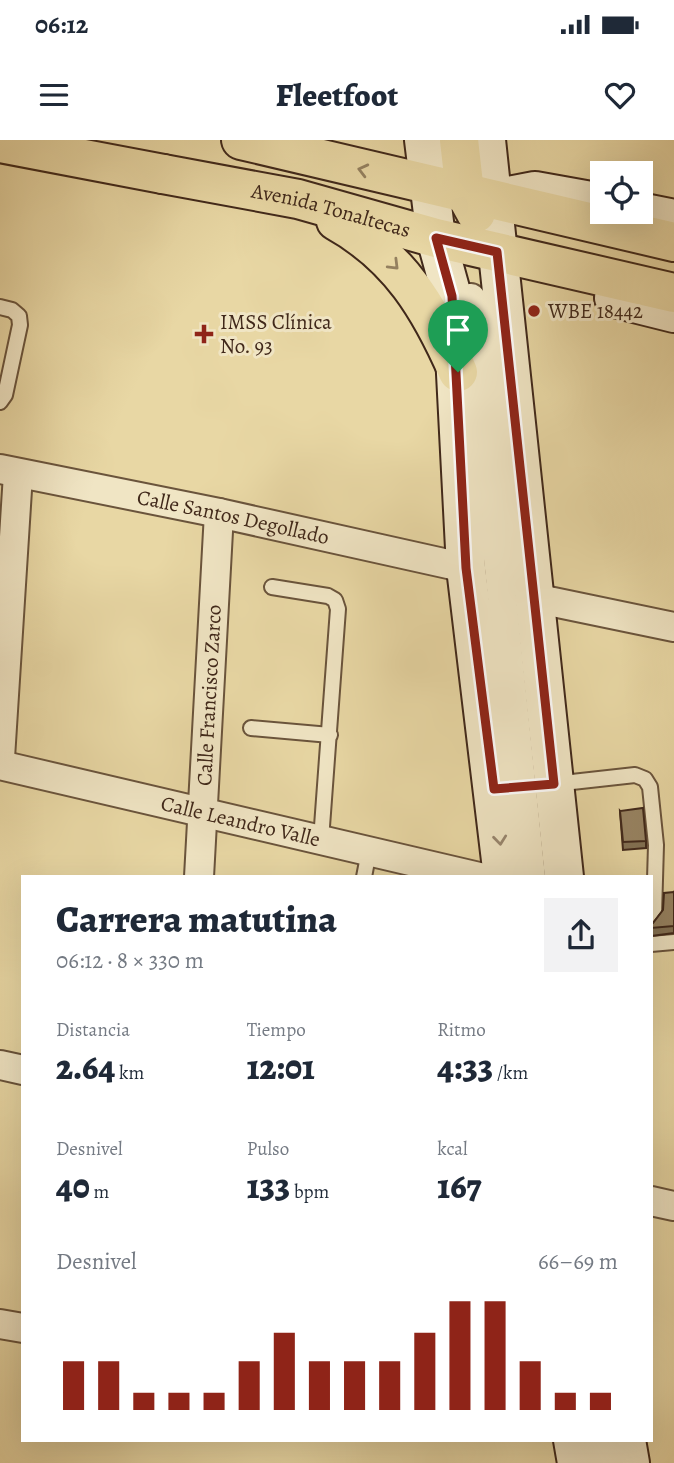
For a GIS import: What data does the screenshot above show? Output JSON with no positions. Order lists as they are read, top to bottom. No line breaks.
{"streets":{"main road":["Avenida Tonaltecas"],"street":["Calle Santos Degollado","Calle Francisco Zarco","Calle Leandro Valle"]},"crossings":[["Calle Santos Degollado","Calle Francisco Zarco"],["Calle Francisco Zarco","Calle Leandro Valle"]],"places":{"other":["WBE 18442"],"health":["IMSS Clínica No. 93"]},"page":{"status":"06:12","header":"Fleetfoot","heading":["Carrera matutina","06:12 · 8 × 330 m"],"stats":[["Distancia","2.64 km"],["Tiempo","12:01"],["Ritmo","4:33 /km"],["Desnivel","40 m"],["Pulso","133 bpm"],["kcal","167"]],"chart":["Desnivel","66–69 m"]}}
